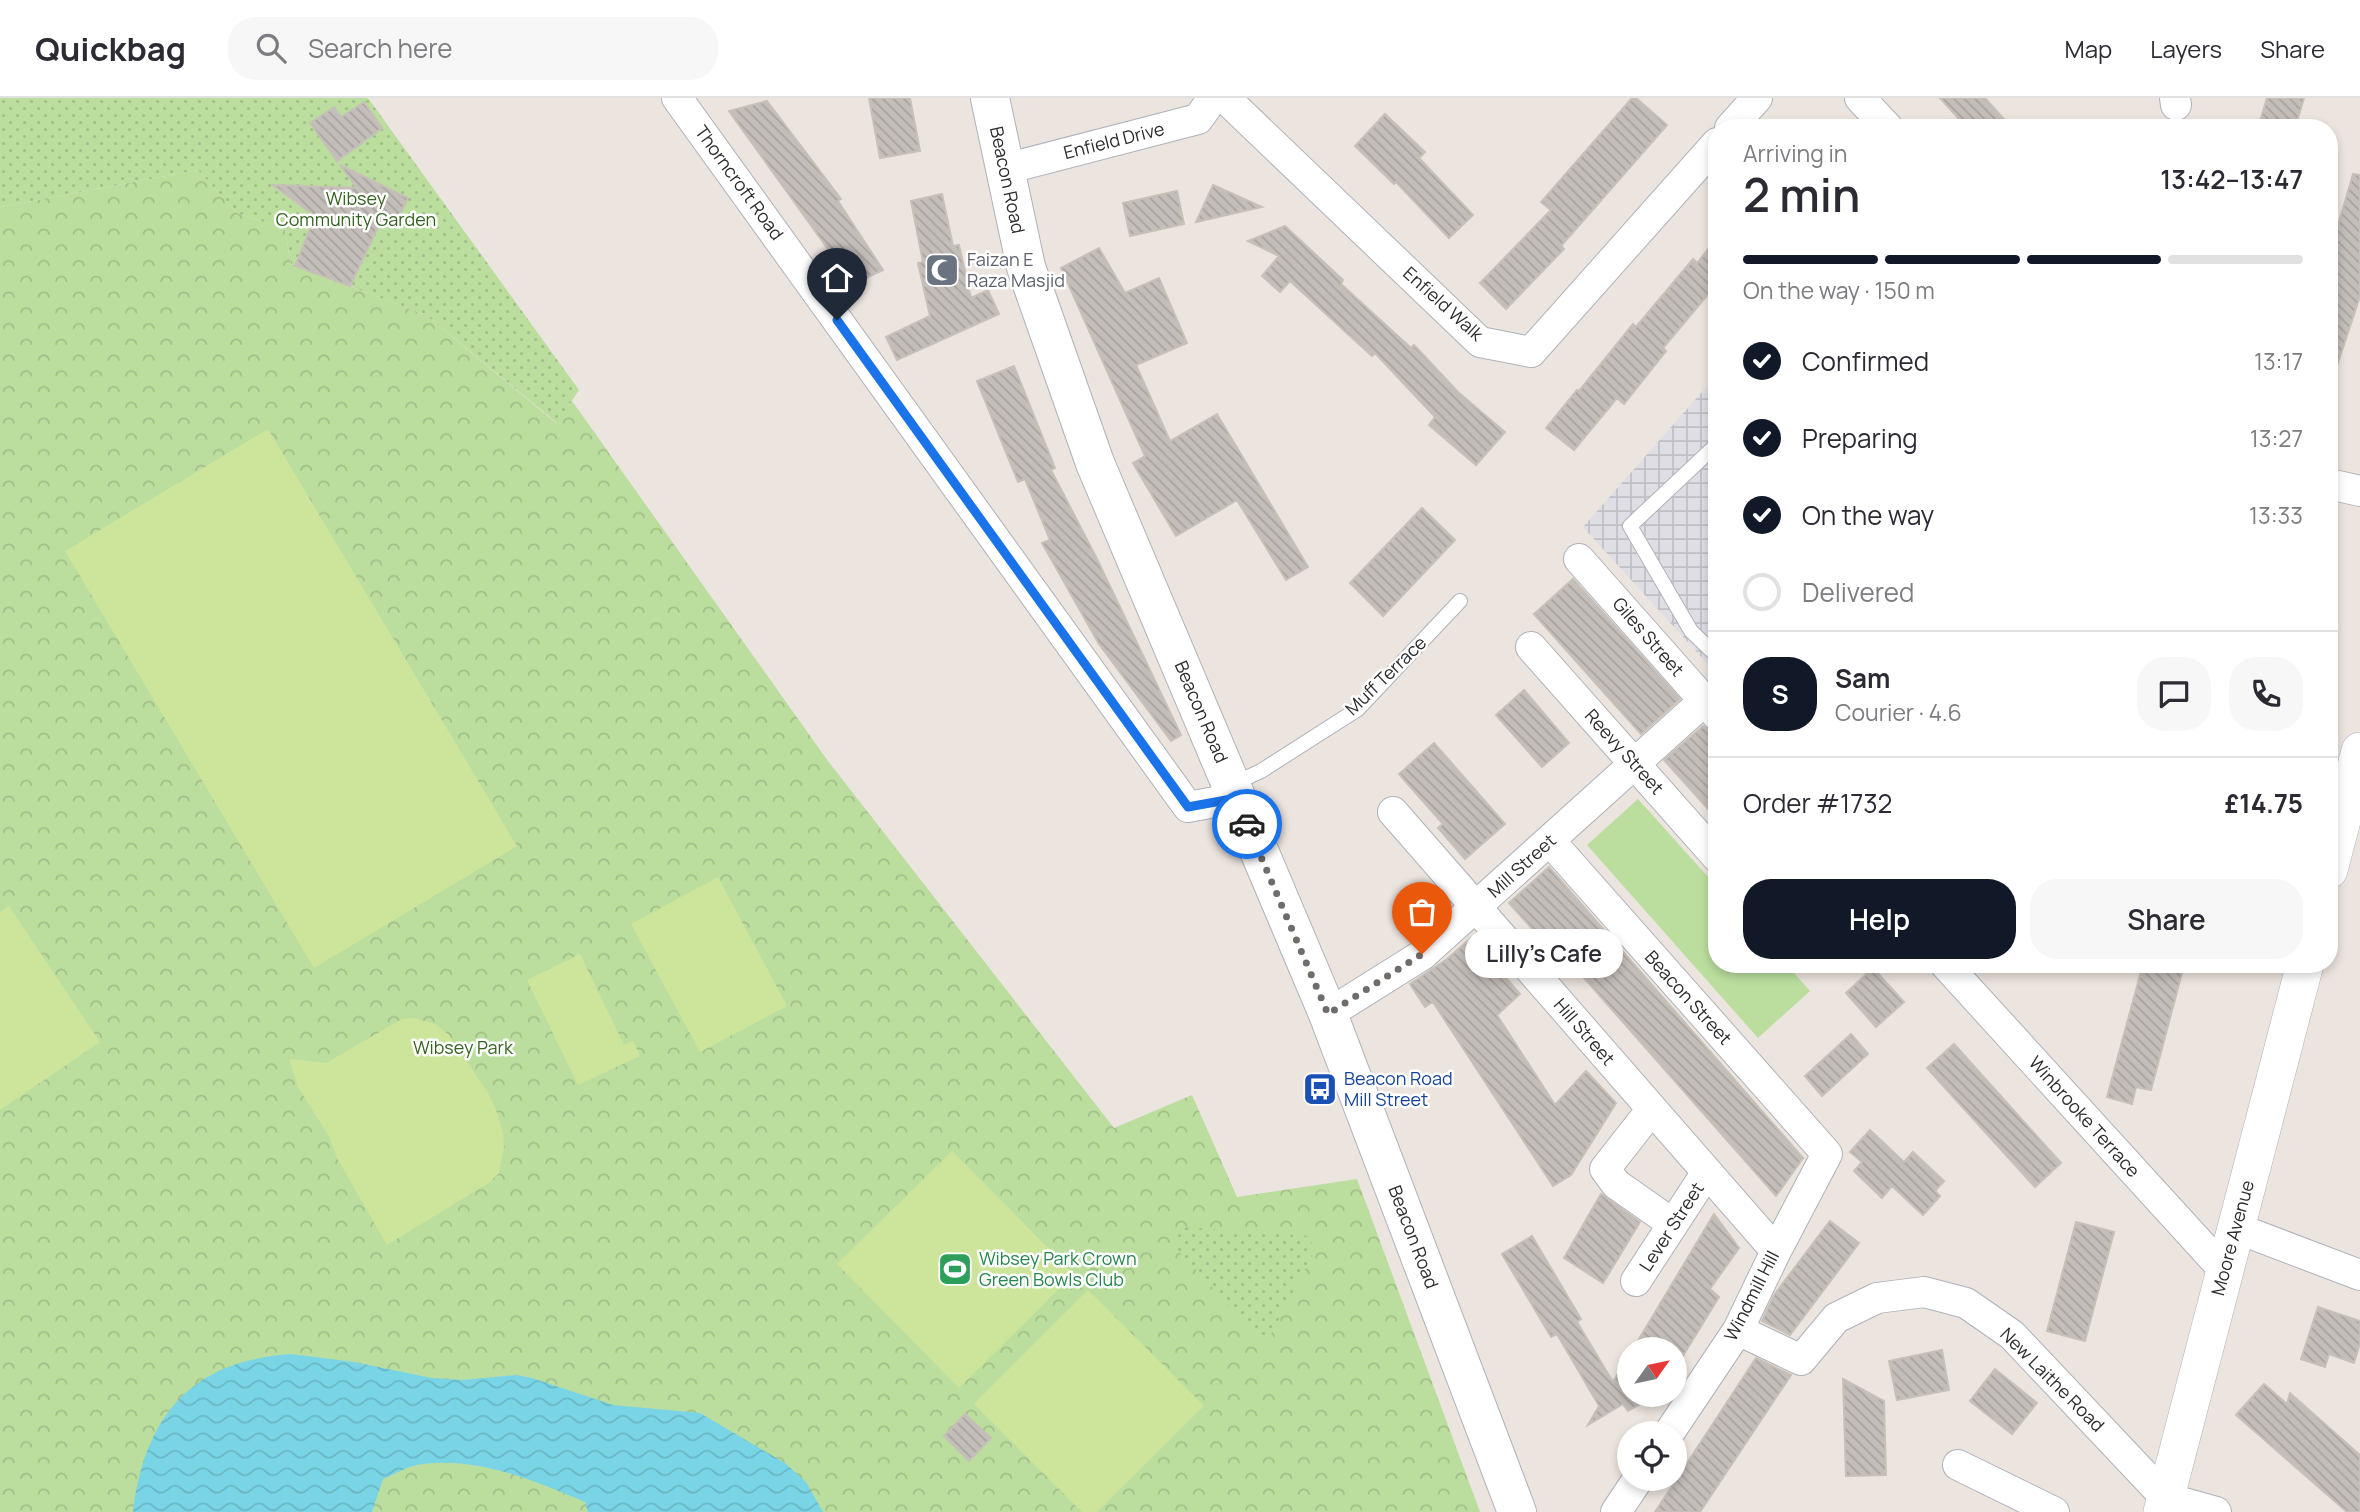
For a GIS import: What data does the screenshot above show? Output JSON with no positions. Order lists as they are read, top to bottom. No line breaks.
{"streets":{"main road":["Beacon Road"],"street":["Enfield Drive","Thorncroft Road","Enfield Walk","Giles Street","Reevy Street","Mill Street","Beacon Street","Hill Street","Winbrooke Terrace","Lever Street","Moore Avenue","Windmill Hill","New Laithe Road"],"lane":["Muff Terrace"]},"crossings":[["Enfield Drive","Beacon Road"],["Beacon Road","Thorncroft Road"],["Beacon Road","Muff Terrace"],["Beacon Road","Mill Street"],["Thorncroft Road","Muff Terrace"],["Reevy Street","Mill Street"],["Mill Street","Beacon Street"],["Mill Street","Hill Street"],["Beacon Street","Windmill Hill"],["Hill Street","Lever Street"],["Hill Street","Windmill Hill"],["Winbrooke Terrace","Moore Avenue"],["Moore Avenue","New Laithe Road"],["Windmill Hill","New Laithe Road"]],"parks":["Wibsey Community Garden","Wibsey Park"],"places":{"mosque":["Faizan E Raza Masjid"],"other":["Lilly's Cafe"],"bus stop":["Beacon Road Mill Street"],"sports":["Wibsey Park Crown Green Bowls Club"]},"north":"top right","page":{"header":"Quickbag","search":"Search here","nav":["Map","Layers","Share"],"heading":["2 min","Arriving in","13:42–13:47"],"panel":["Sam","Courier · 4.6","Order #1732","£14.75"],"bar":"On the way · 150 m","list":[["Confirmed","13:17"],["Preparing","13:27"],["On the way","13:33"],"Delivered"],"round":"S","buttons":["Help","Share"],"bubble":"Lilly's Cafe"}}
